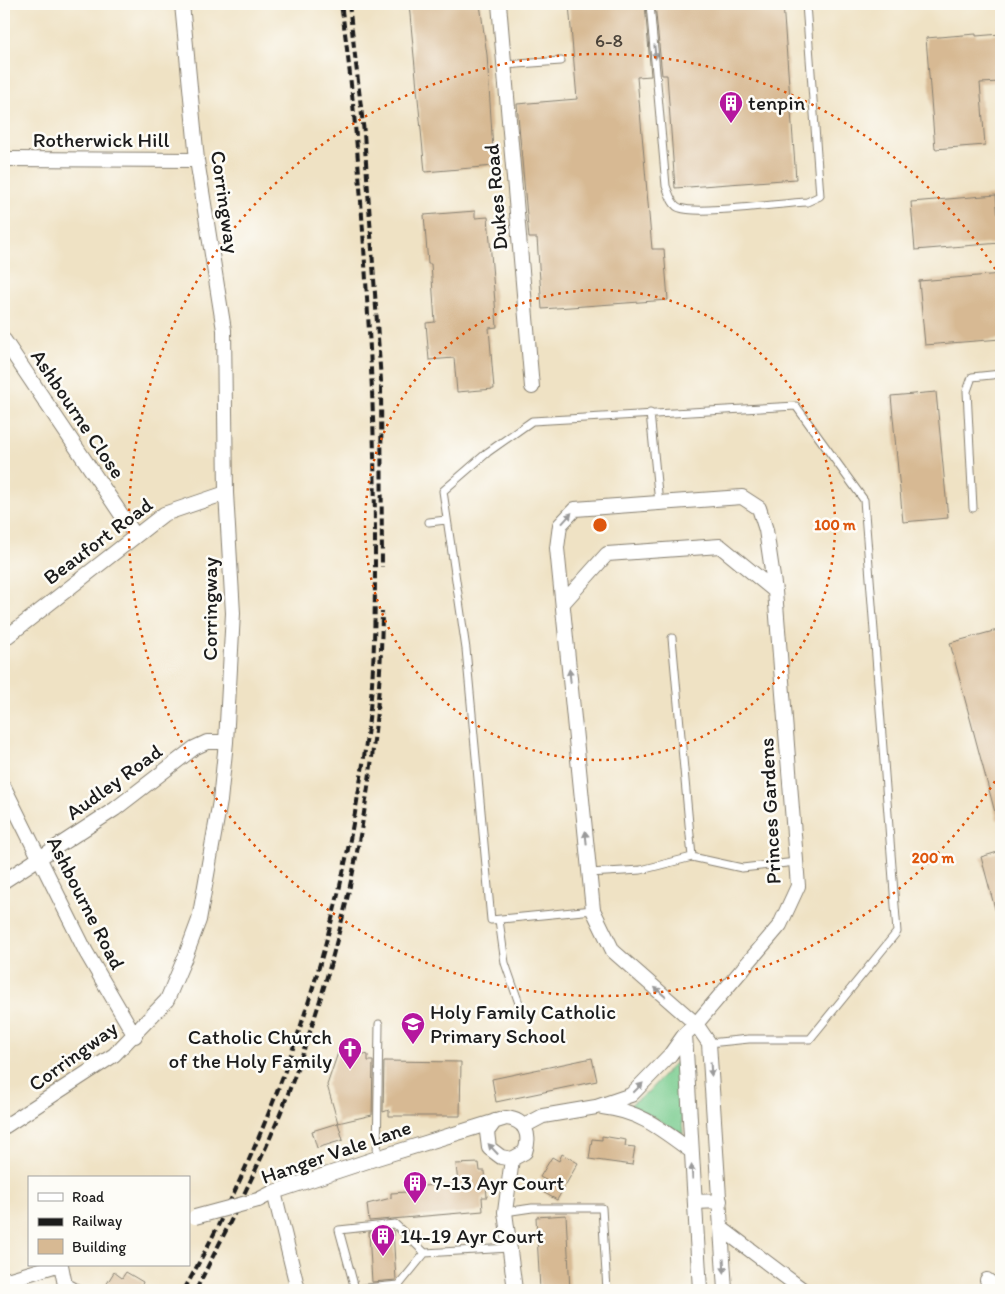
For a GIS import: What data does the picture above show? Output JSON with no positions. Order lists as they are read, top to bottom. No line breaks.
{"streets":{"street":["Rotherwick Hill","Dukes Road","Corringway","Ashbourne Close","Beaufort Road","Audley Road","Princes Gardens","Ashbourne Road","Hanger Vale Lane"]},"crossings":[["Rotherwick Hill","Corringway"],["Corringway","Beaufort Road"],["Corringway","Audley Road"],["Corringway","Ashbourne Road"],["Ashbourne Close","Beaufort Road"],["Audley Road","Ashbourne Road"]],"places":{"building":["tenpin","7-13 Ayr Court","14-19 Ayr Court"],"school or university":["Holy Family Catholic Primary School"],"church":["Catholic Church of the Holy Family"]},"house_numbers":["6-8"],"legend":["Road","Railway","Building"],"rings":["100 m","200 m"]}
